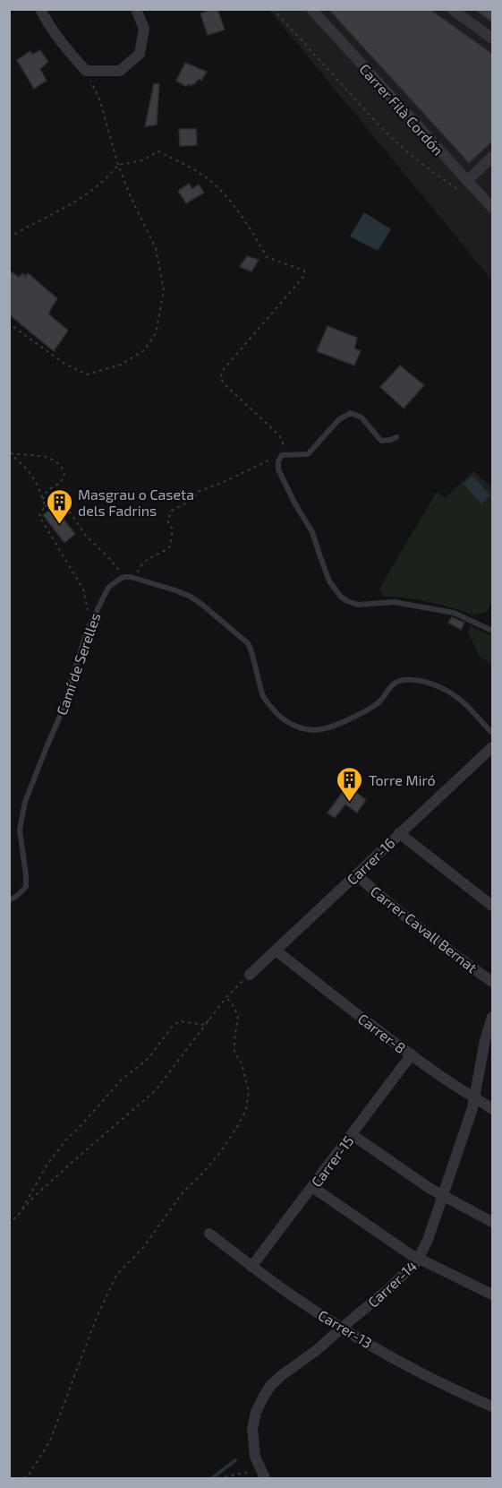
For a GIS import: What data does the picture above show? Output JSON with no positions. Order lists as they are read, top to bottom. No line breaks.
{"streets":{"street":["Carrer Filà Cordón","Carrer-16","Carrer Cavall Bernat","Carrer-8","Carrer-15","Carrer-14","Carrer-13"],"lane":["Camí de Serelles"]},"crossings":[["Carrer-16","Carrer Cavall Bernat"],["Carrer-16","Carrer-8"],["Carrer-8","Carrer-15"],["Carrer-8","Carrer-14"],["Carrer-15","Carrer-13"],["Carrer-14","Carrer-13"]],"places":{"building":["Masgrau o Caseta dels Fadrins","Torre Miró"]}}
